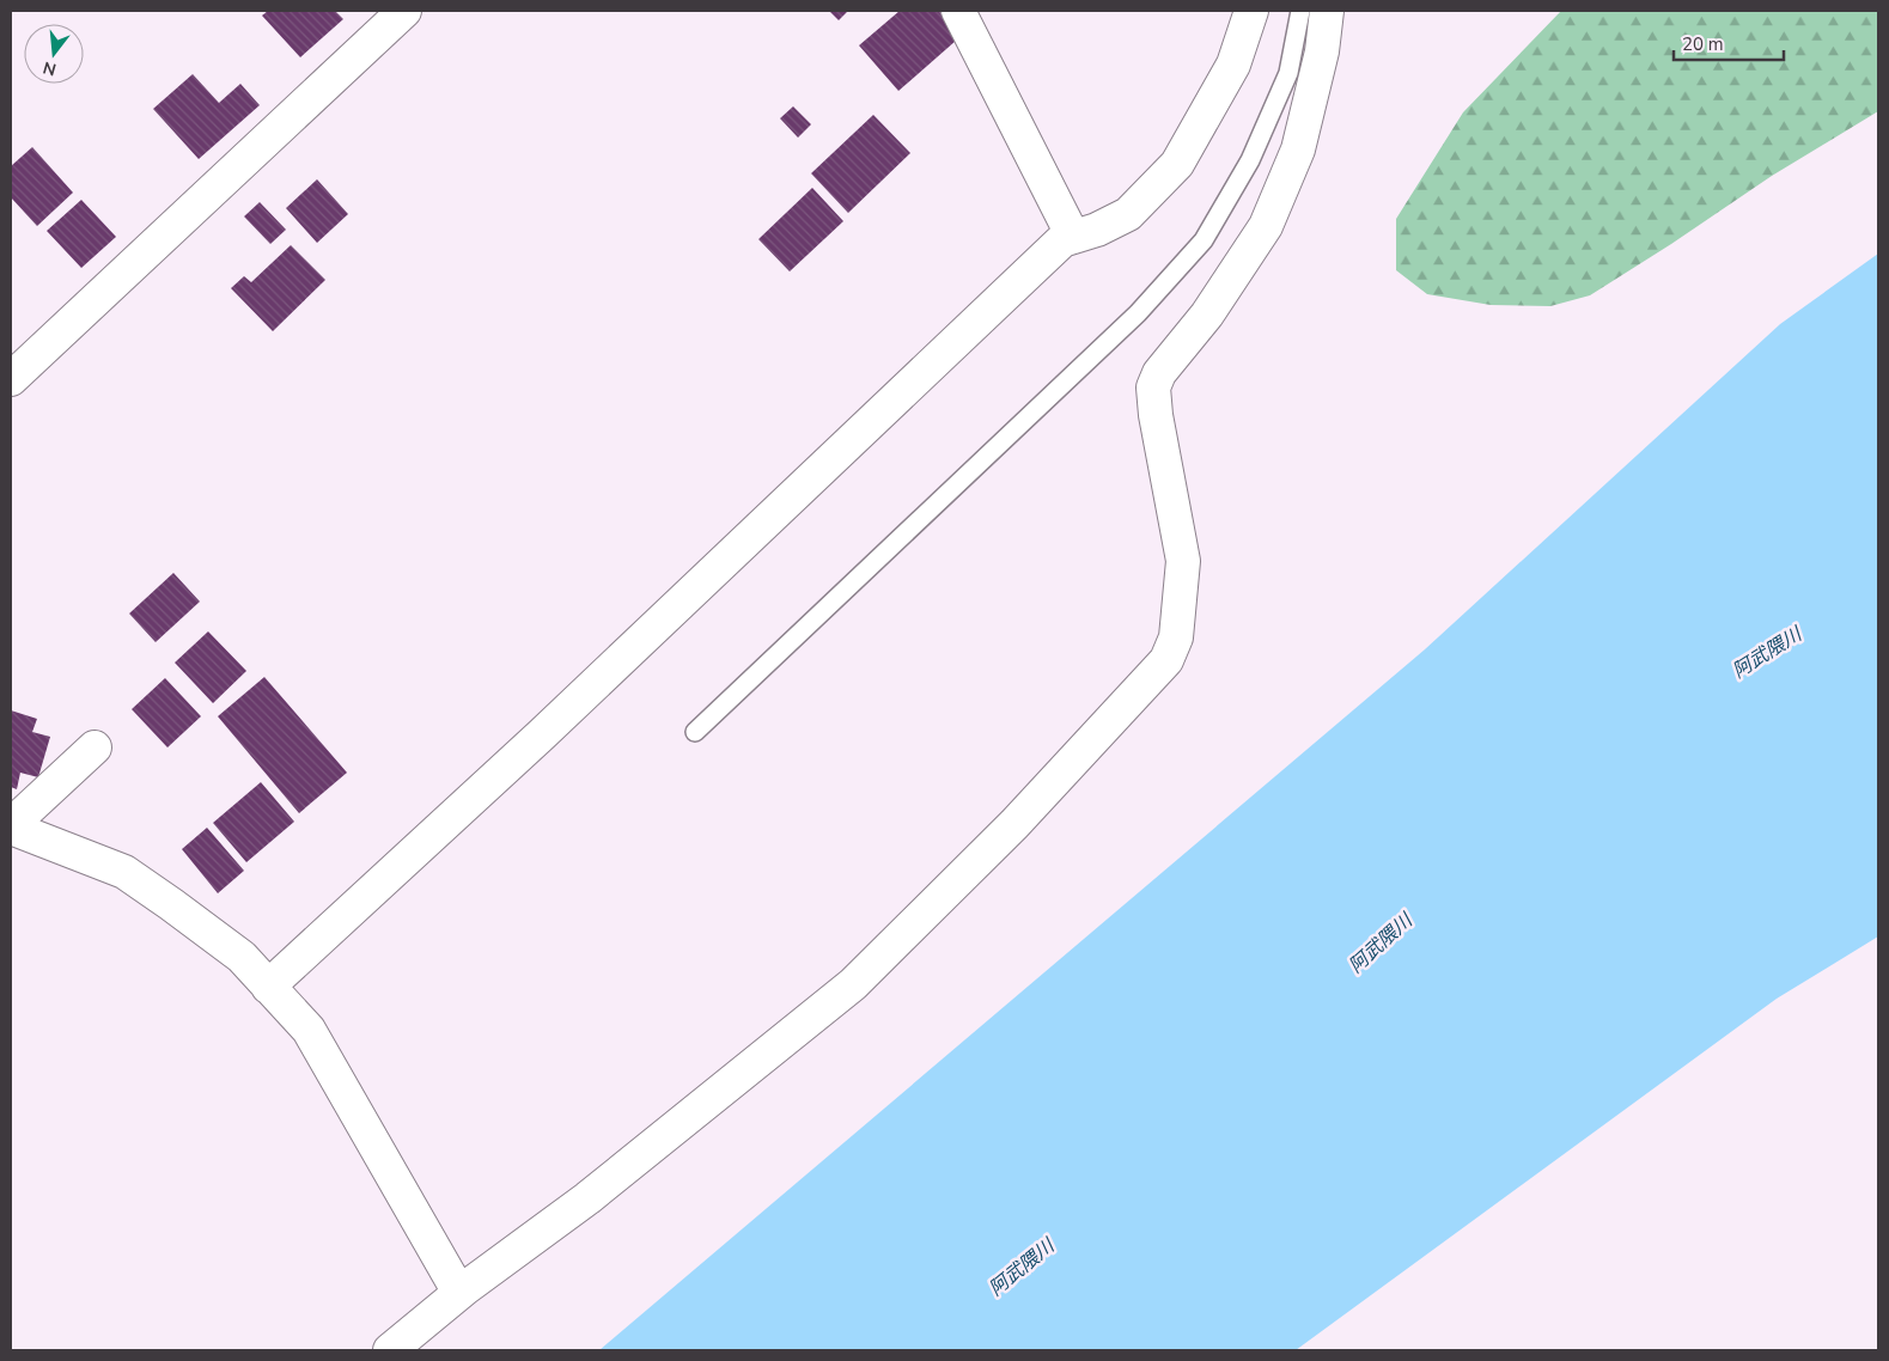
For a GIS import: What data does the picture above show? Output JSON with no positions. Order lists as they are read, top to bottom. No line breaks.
{"water":["阿武隈川"],"scale_bar":"20 m","north":"bottom"}
